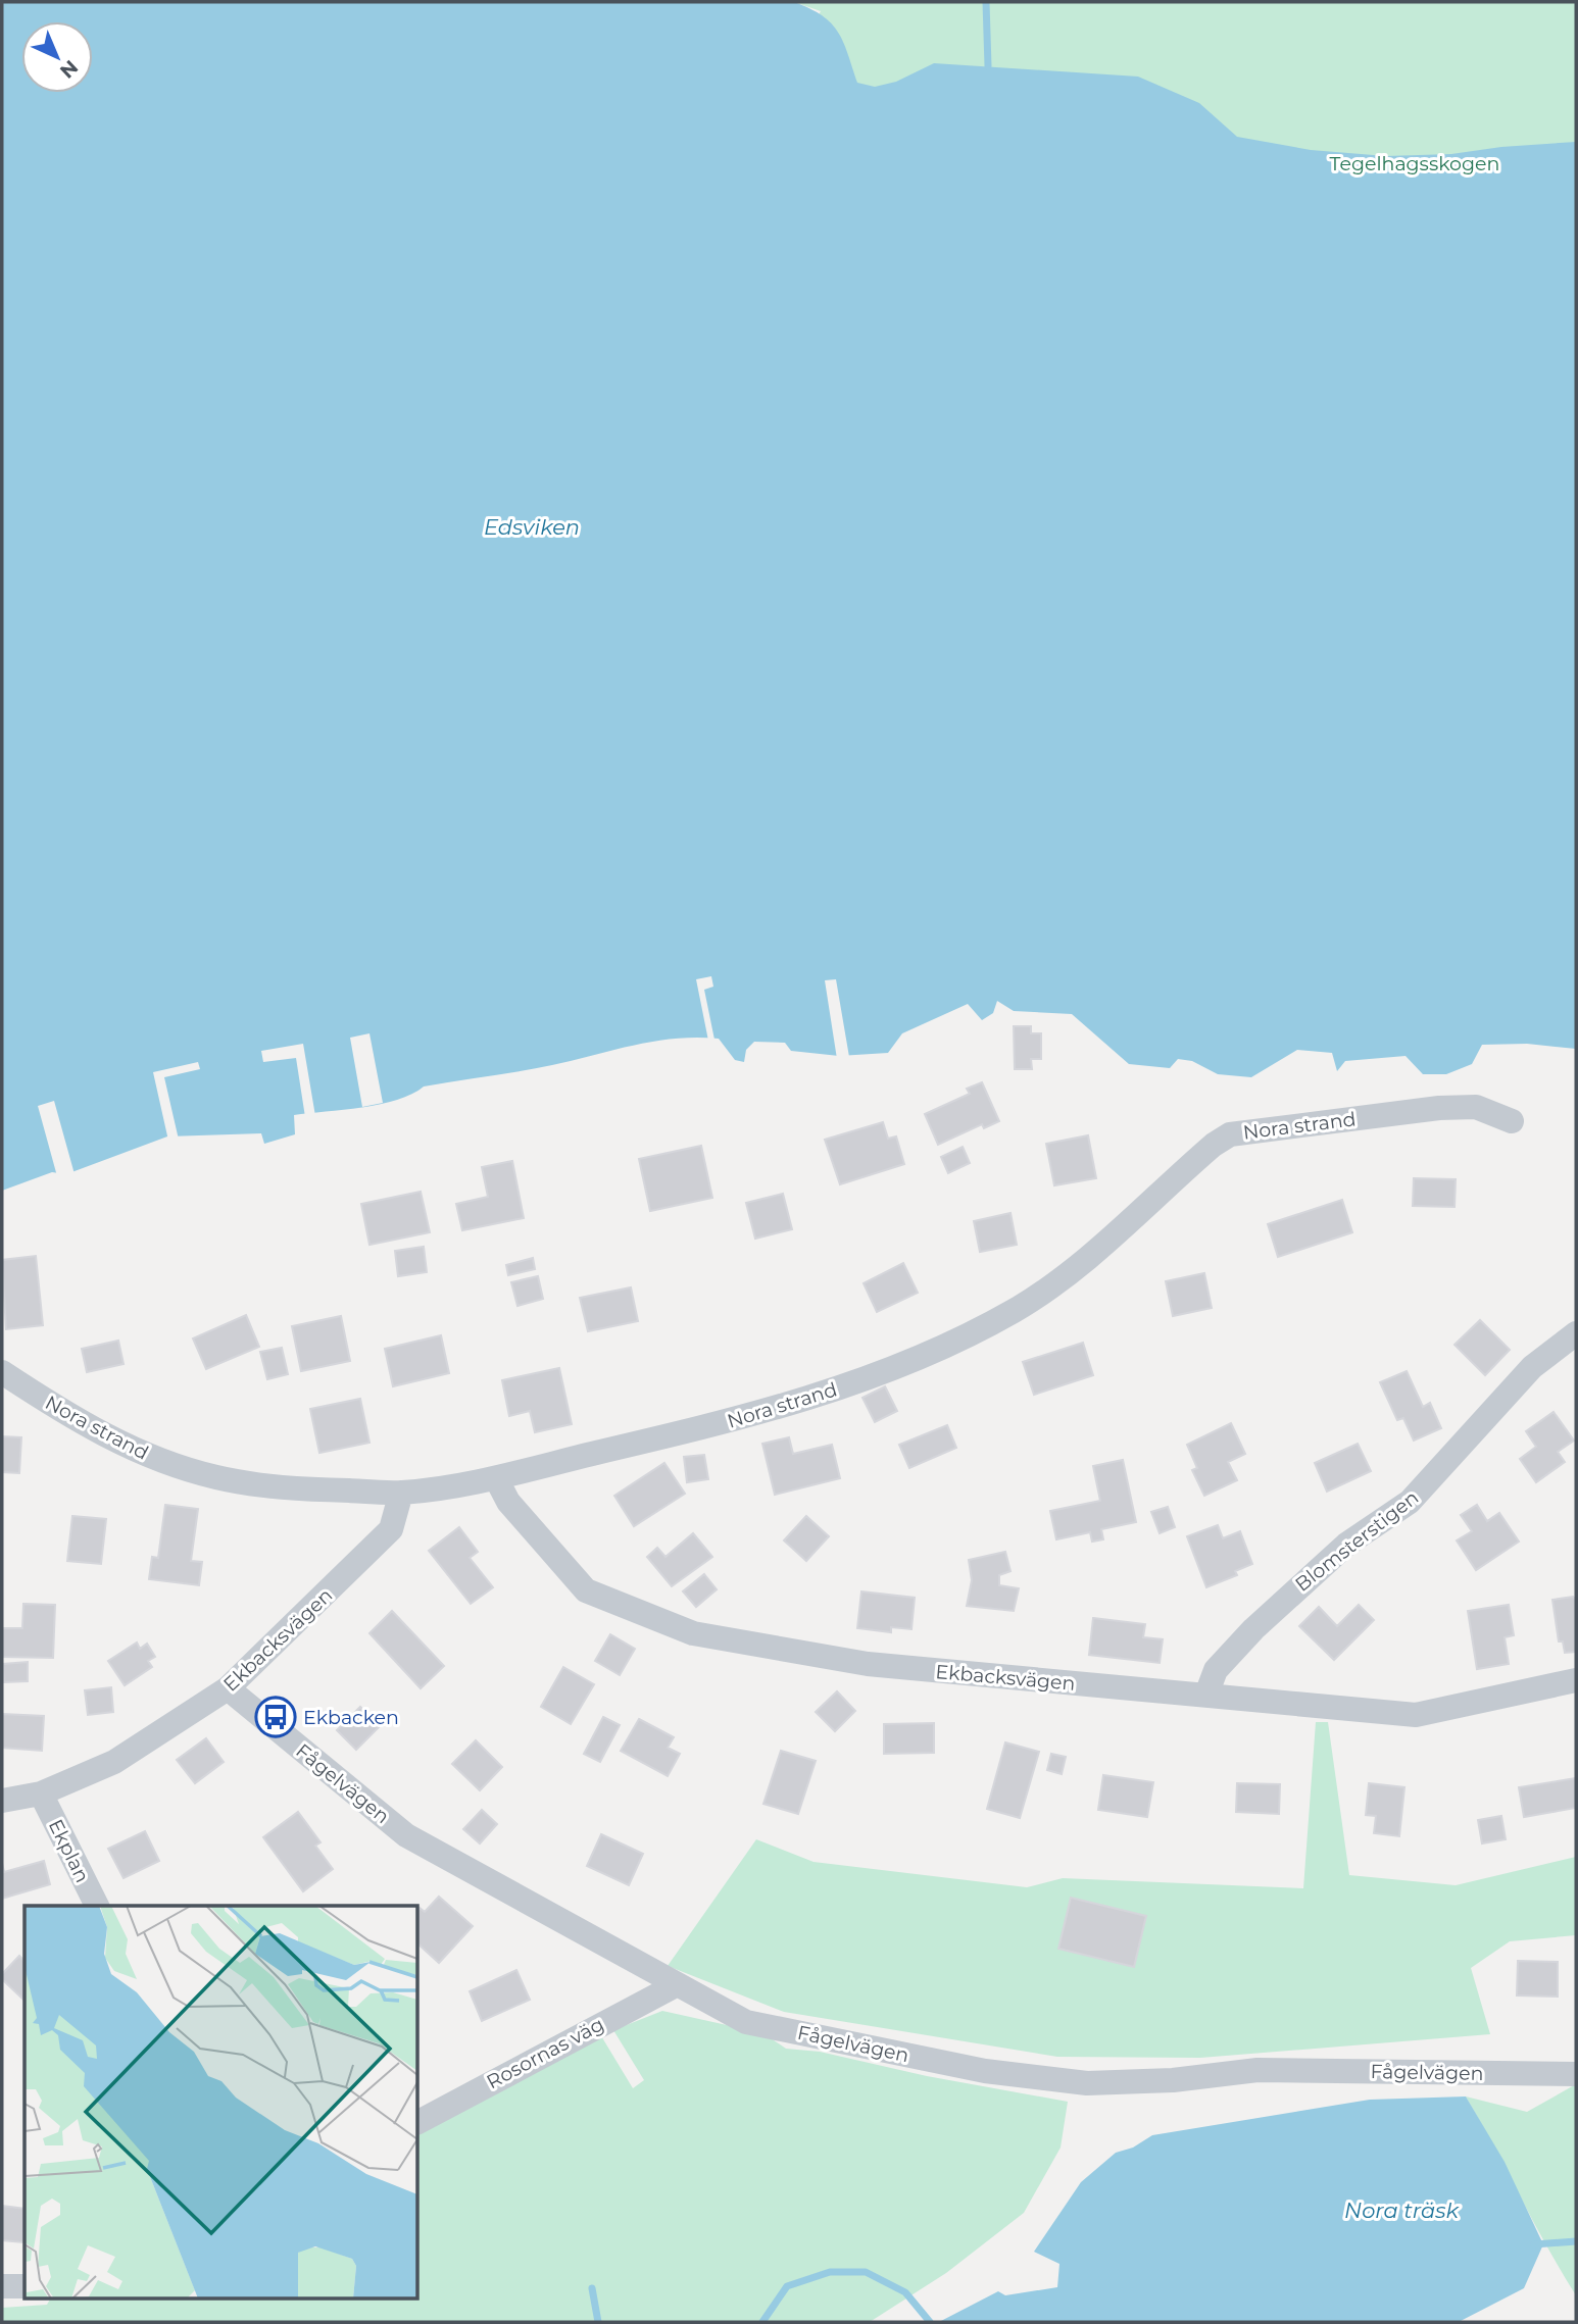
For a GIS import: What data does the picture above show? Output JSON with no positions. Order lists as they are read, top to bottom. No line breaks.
{"streets":{"street":["Nora strand","Blomsterstigen","Ekbacksvägen","Fågelvägen","Ekplan","Rosornas väg"]},"crossings":[["Nora strand","Ekbacksvägen"],["Blomsterstigen","Ekbacksvägen"],["Ekbacksvägen","Fågelvägen"],["Ekbacksvägen","Ekplan"],["Fågelvägen","Rosornas väg"]],"water":["Edsviken","Nora träsk"],"parks":["Tegelhagsskogen"],"places":{"bus stop":["Ekbacken"]},"north":"bottom right"}
